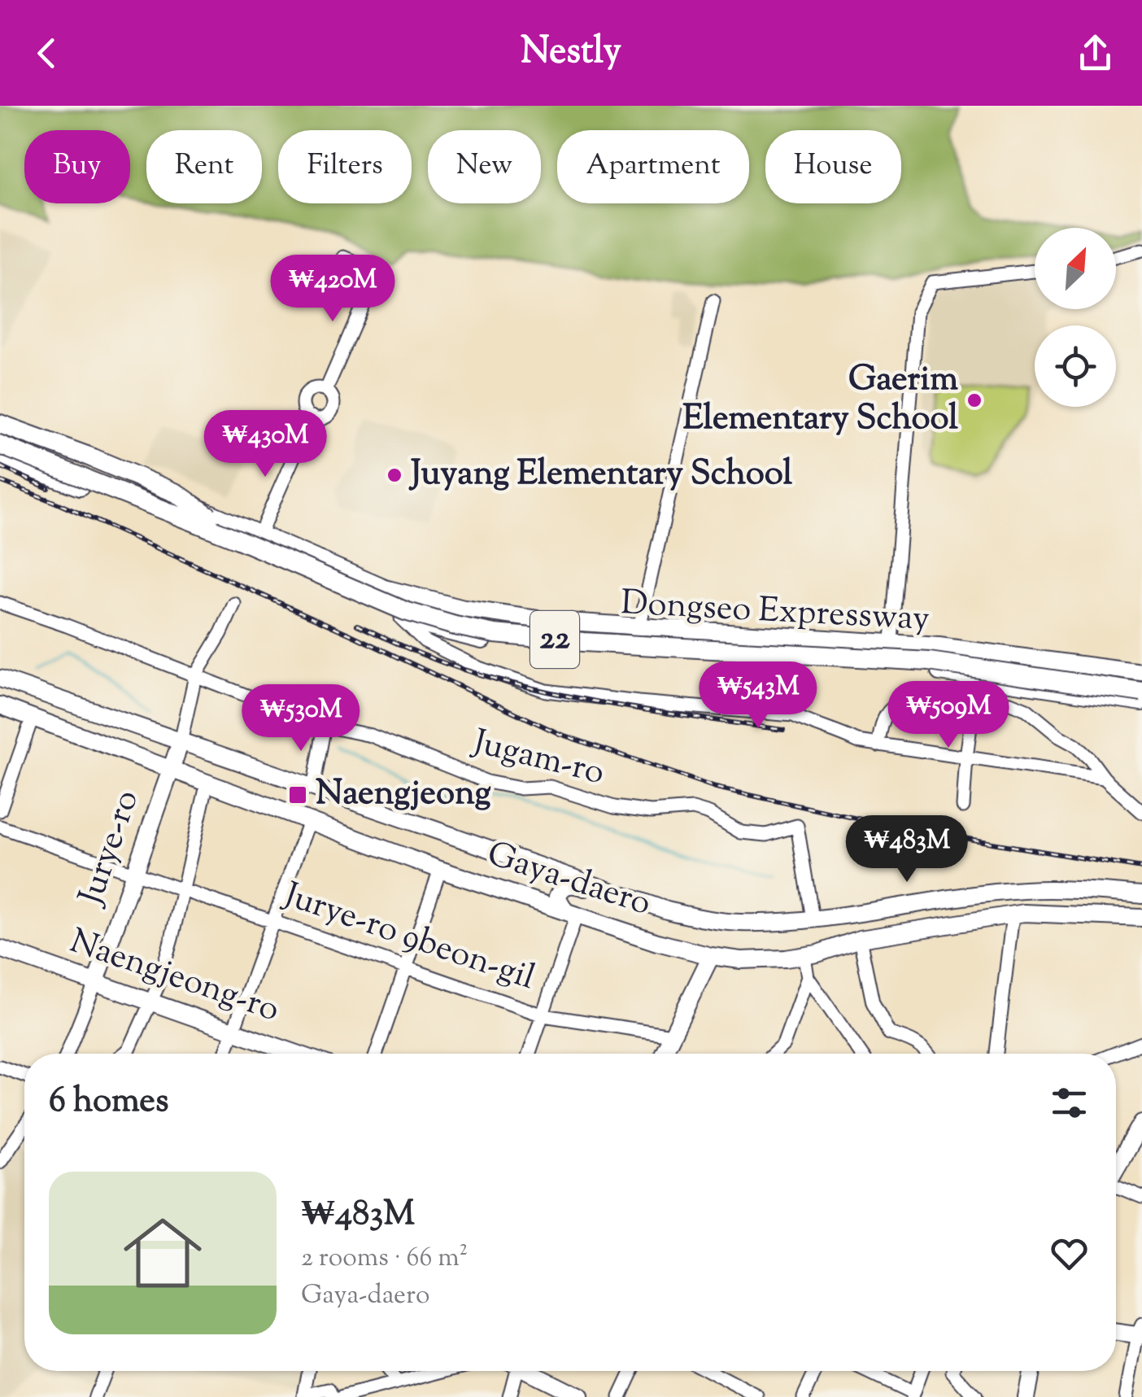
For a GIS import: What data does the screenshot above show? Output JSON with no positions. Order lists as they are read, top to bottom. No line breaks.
{"streets":{"highway":["Dongseo Expressway","22"],"main road":["Jurye-ro","Gaya-daero","Naengjeong-ro"],"street":["Jugam-ro","Jurye-ro 9beon-gil"]},"crossings":[["Jugam-ro","Gaya-daero"],["Jurye-ro","Gaya-daero"],["Jurye-ro","Jurye-ro 9beon-gil"],["Jurye-ro","Naengjeong-ro"]],"places":{"other":["Gaerim Elementary School","Juyang Elementary School"],"transit":["Naengjeong"]},"north":"top right","page":{"header":"Nestly","chip":["Buy","Rent","Filters","New","Apartment","House"],"price":["₩420M","₩430M","₩543M","₩509M","₩530M","₩483M"],"heading":"6 homes","list":[{"name":"₩483M","note":"2 rooms · 66 m² · Gaya-daero"}]}}
